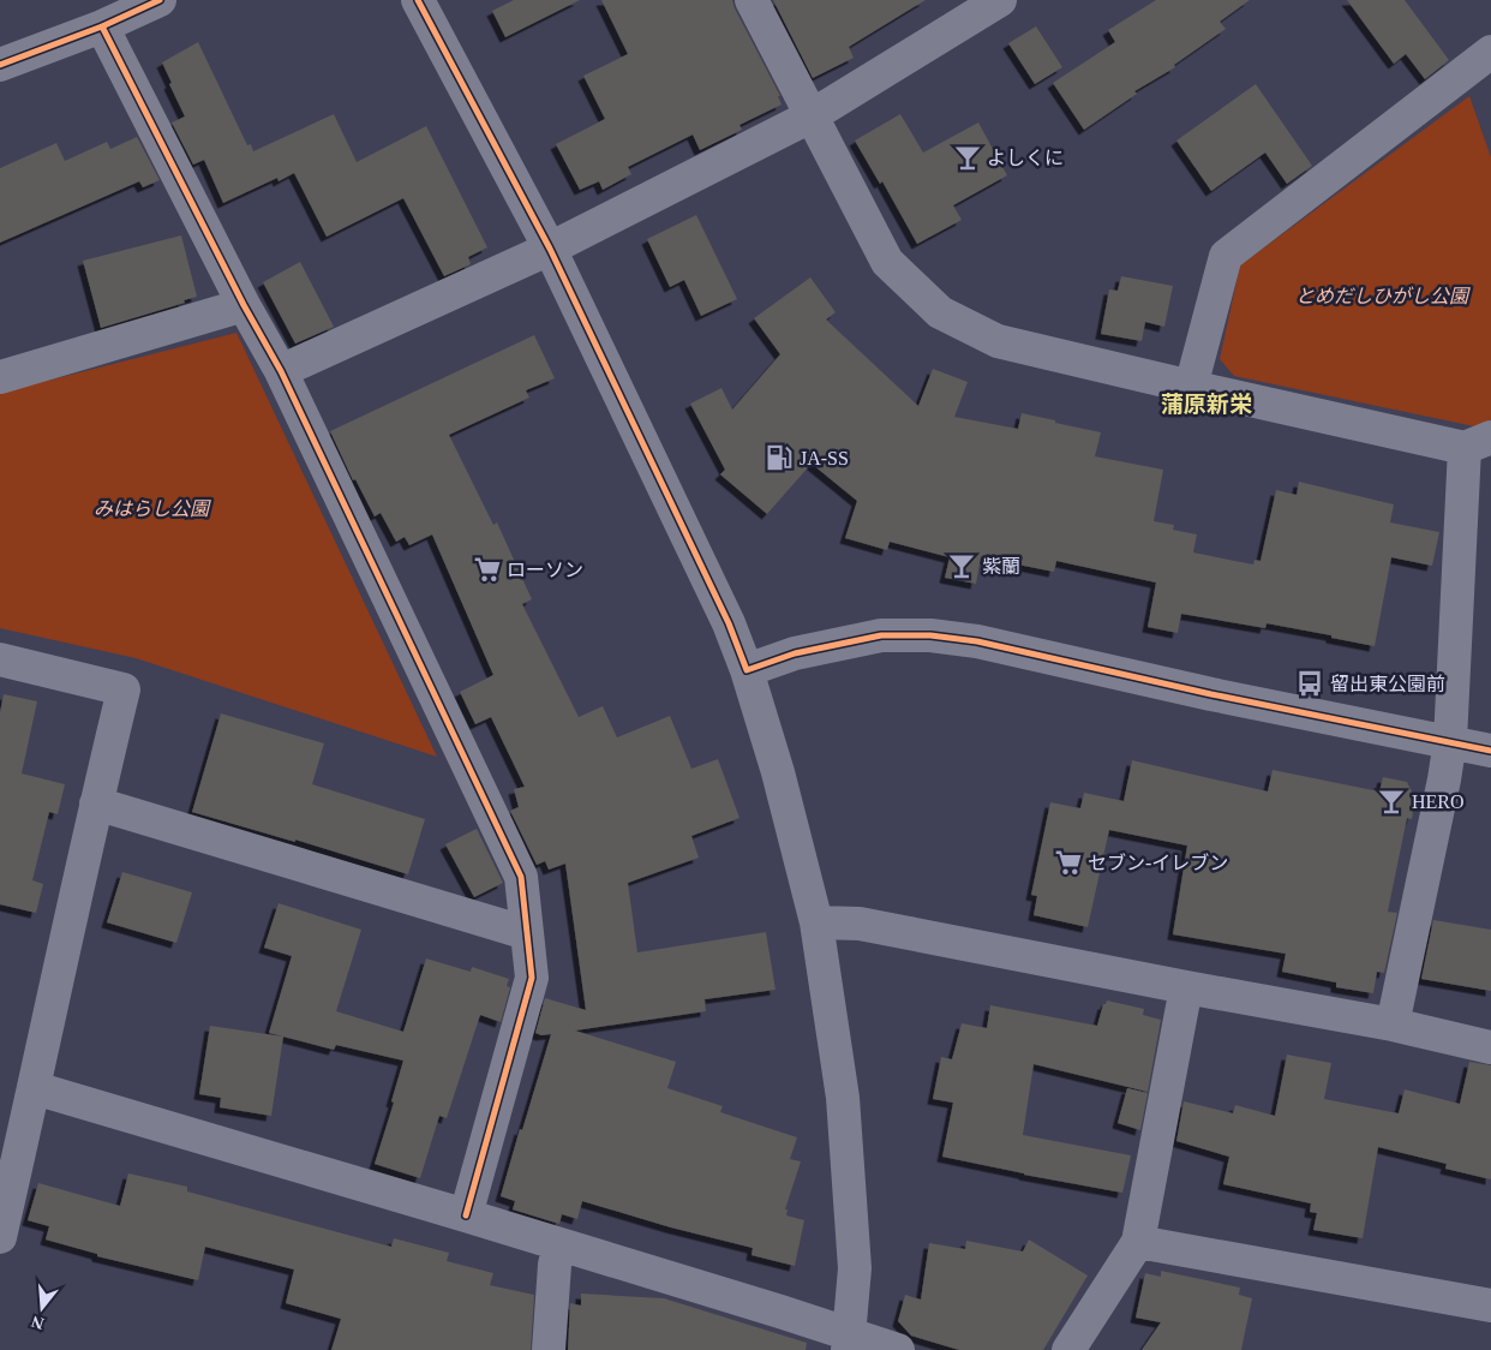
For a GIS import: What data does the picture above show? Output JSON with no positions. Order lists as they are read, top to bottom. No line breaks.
{"districts":["蒲原新栄"],"parks":["とめだしひがし公園","みはらし公園"],"places":{"bar":["よしくに","紫蘭","HERO"],"fuel station":["JA-SS"],"supermarket":["ローソン","セブン-イレブン"],"bus stop":["留出東公園前"]},"north":"bottom"}
